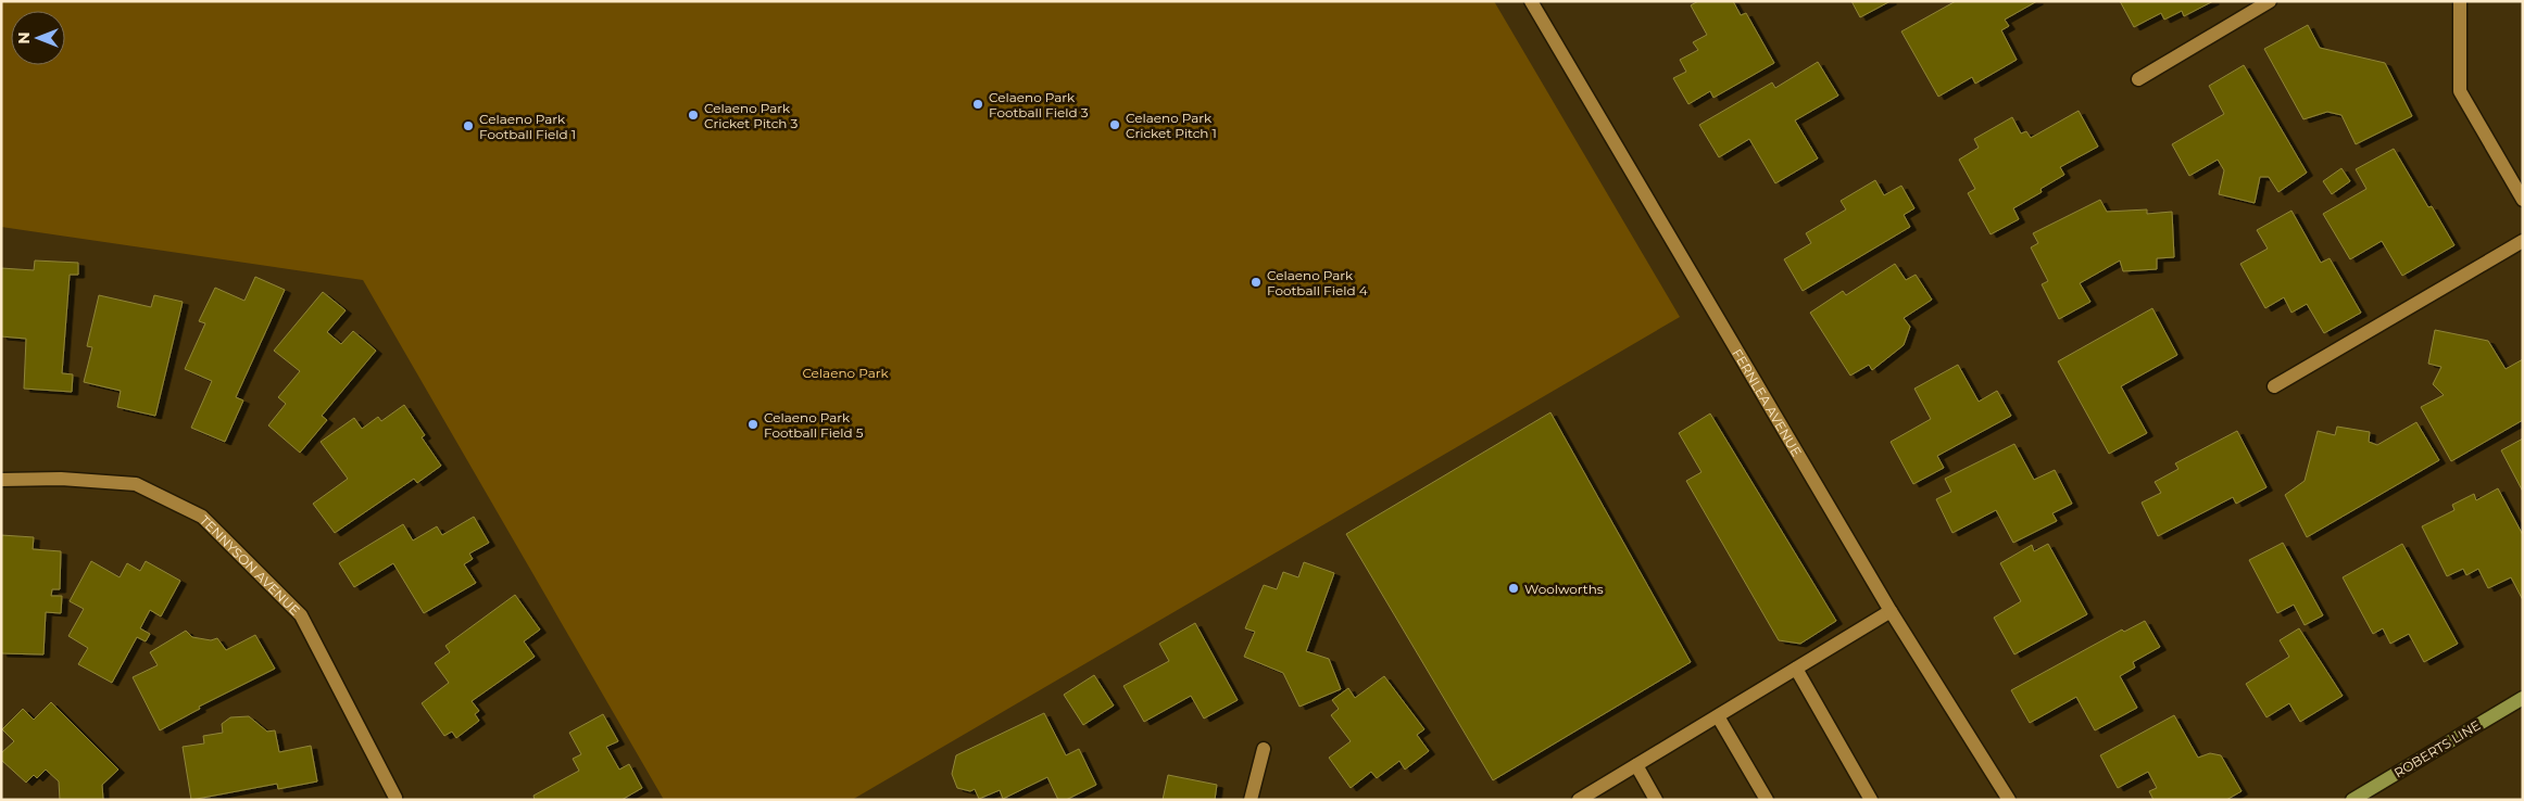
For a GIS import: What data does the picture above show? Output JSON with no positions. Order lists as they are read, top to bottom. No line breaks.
{"streets":{"main road":["ROBERTS LINE"],"street":["FERNLEA AVENUE","TENNYSON AVENUE"]},"parks":["Celaeno Park"],"places":["Celaeno Park Football Field 3","Celaeno Park Cricket Pitch 3","Celaeno Park Cricket Pitch 1","Celaeno Park Football Field 1","Celaeno Park Football Field 4","Celaeno Park Football Field 5","Woolworths"],"north":"left"}
